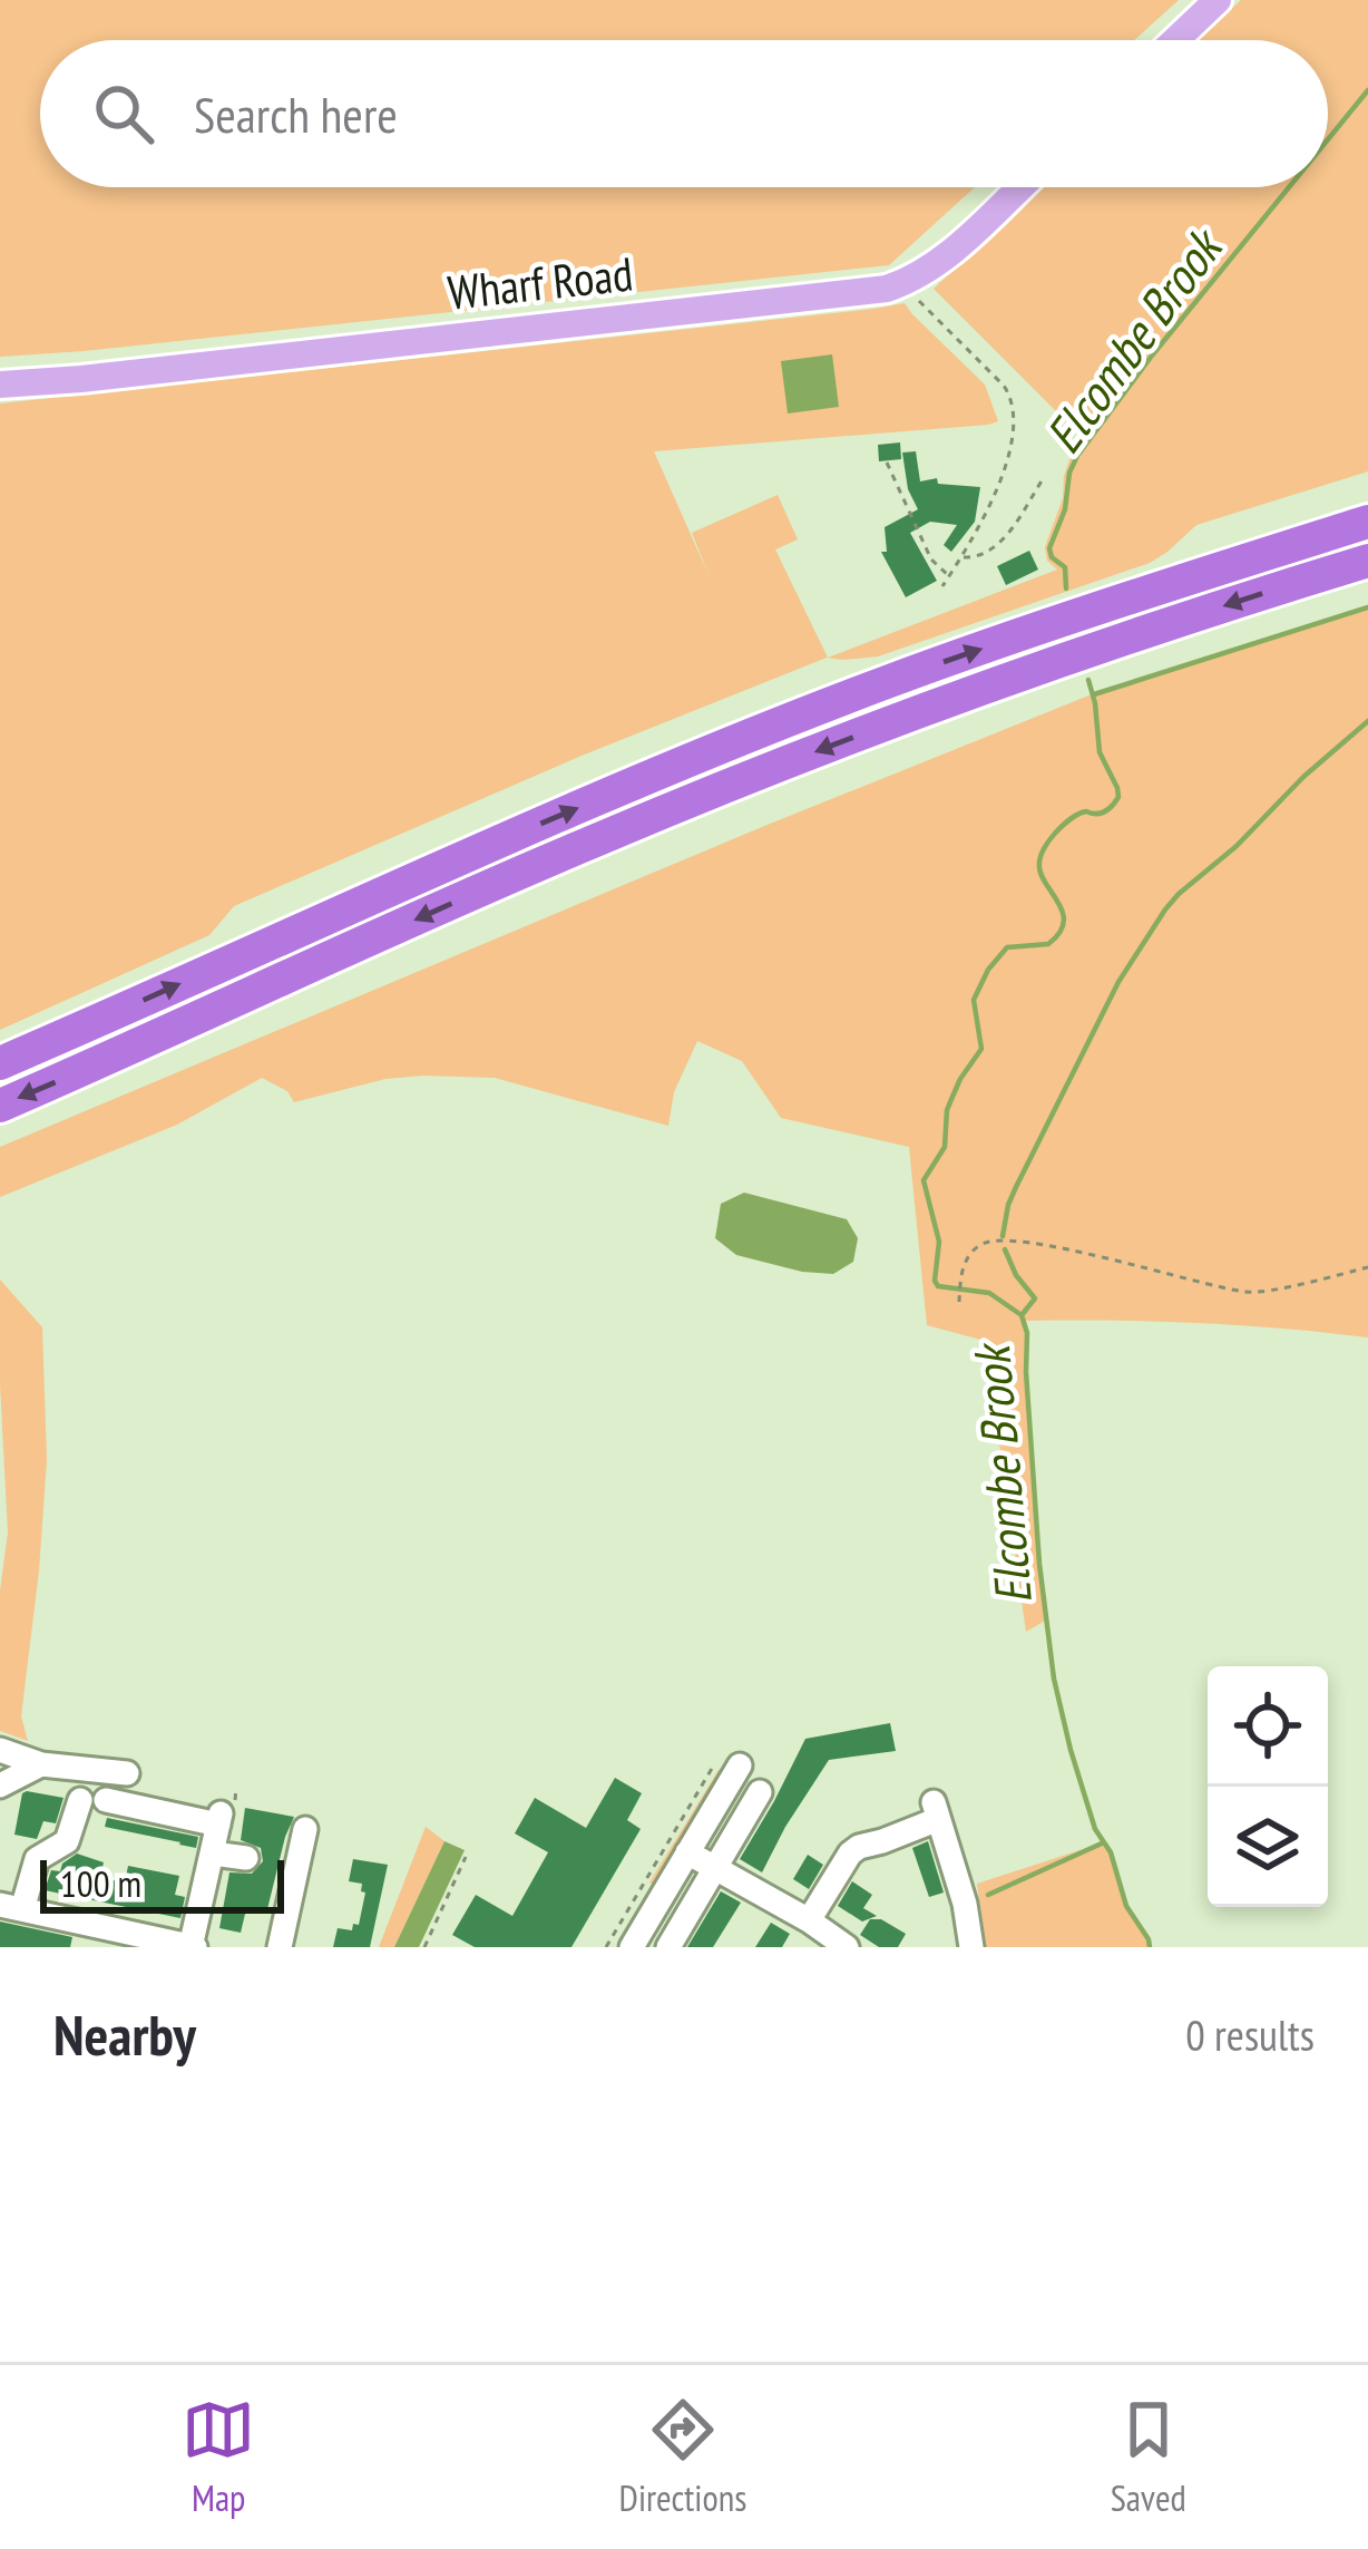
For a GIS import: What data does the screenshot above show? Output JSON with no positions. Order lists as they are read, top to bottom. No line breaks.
{"streets":{"main road":["Wharf Road"]},"water":["Elcombe Brook"],"scale_bar":"100 m","page":{"search":"Search here","scale":"100 m","heading":["Nearby","0 results"],"nav":["Map","Directions","Saved"]}}
